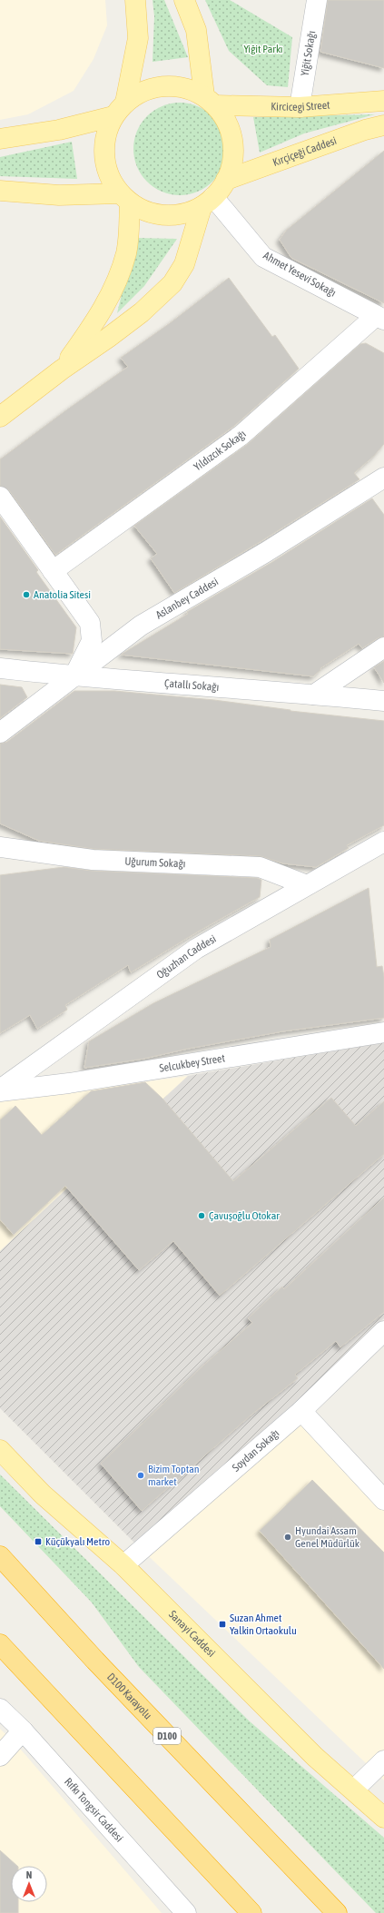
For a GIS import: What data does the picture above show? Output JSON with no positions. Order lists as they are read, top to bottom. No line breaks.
{"streets":{"highway":["D100 Karayolu","D100"],"main road":["Kircicegi Street","Kırçiçeği Caddesi","Sanayi Caddesi"],"street":["Yiğit Sokağı","Ahmet Yesevi Sokağı","Yıldızcık Sokağı","Aslanbey Caddesi","Çatallı Sokağı","Uğurum Sokağı","Oğuzhan Caddesi","Selcukbey Street","Soydan Sokağı","Rıfkı Tongsir Caddesi"]},"crossings":[["Yiğit Sokağı","Kircicegi Street"],["Kircicegi Street","Kırçiçeği Caddesi"],["Kircicegi Street","Ahmet Yesevi Sokağı"],["Kırçiçeği Caddesi","Ahmet Yesevi Sokağı"],["Ahmet Yesevi Sokağı","Yıldızcık Sokağı"],["Aslanbey Caddesi","Çatallı Sokağı"],["Uğurum Sokağı","Oğuzhan Caddesi"],["Oğuzhan Caddesi","Selcukbey Street"],["Soydan Sokağı","Sanayi Caddesi"]],"parks":["Yiğit Parkı"],"places":{"other":["Anatolia Sitesi","Çavuşoğlu Otokar","Bizim Toptan market","Hyundai Assam Genel Müdürlük"],"transit":["Küçükyalı Metro","Suzan Ahmet Yalkin Ortaokulu"]},"north":"top"}
